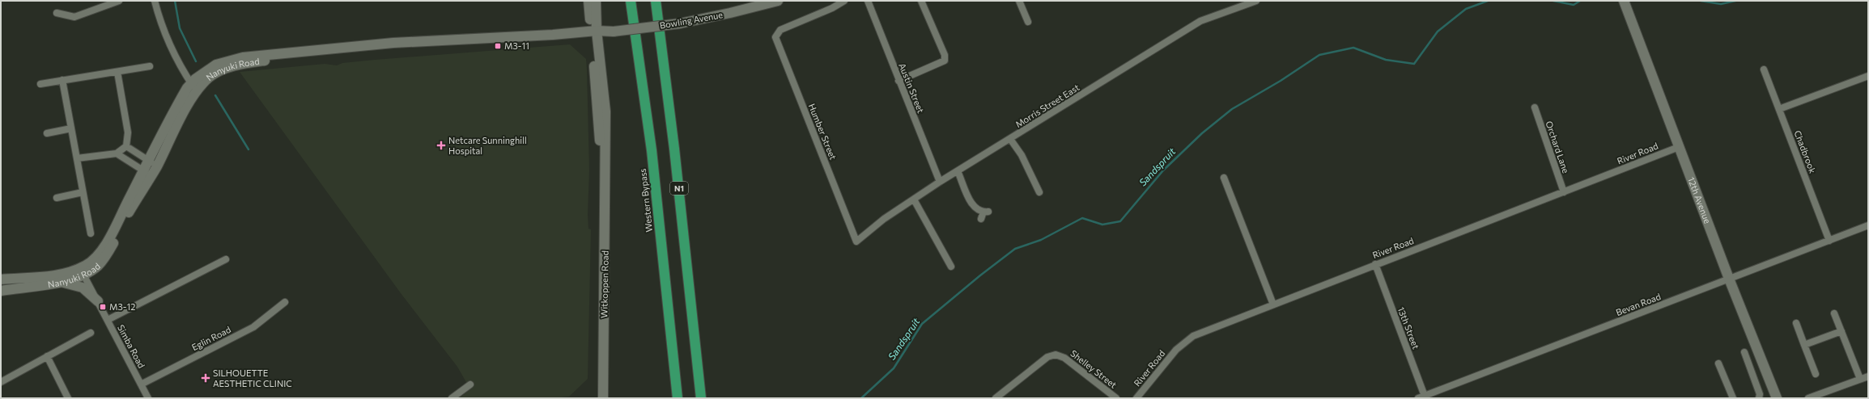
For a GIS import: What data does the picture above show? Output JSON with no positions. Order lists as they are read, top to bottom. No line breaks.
{"streets":{"highway":["N1","Western Bypass"],"main road":["Bowling Avenue","Nanyuki Road","12th Avenue","Witkoppen Road"],"street":["Austin Street","Morris Street East","Humber Street","Orchard Lane","Chadbrook","River Road","Bevan Road","13th Street","Eglin Road","Simba Road","Shelley Street"]},"crossings":[["Bowling Avenue","Nanyuki Road"],["Bowling Avenue","Witkoppen Road"],["Nanyuki Road","Witkoppen Road"],["Nanyuki Road","Simba Road"],["Austin Street","Morris Street East"],["Morris Street East","Humber Street"],["Orchard Lane","River Road"],["Chadbrook","Bevan Road"],["River Road","12th Avenue"],["River Road","13th Street"],["12th Avenue","Bevan Road"],["Bevan Road","13th Street"],["Eglin Road","Simba Road"]],"water":["Sandspruit"],"places":{"transit":["M3-11","M3-12"],"health":["Netcare Sunninghill Hospital","SILHOUETTE AESTHETIC CLINIC"]}}
